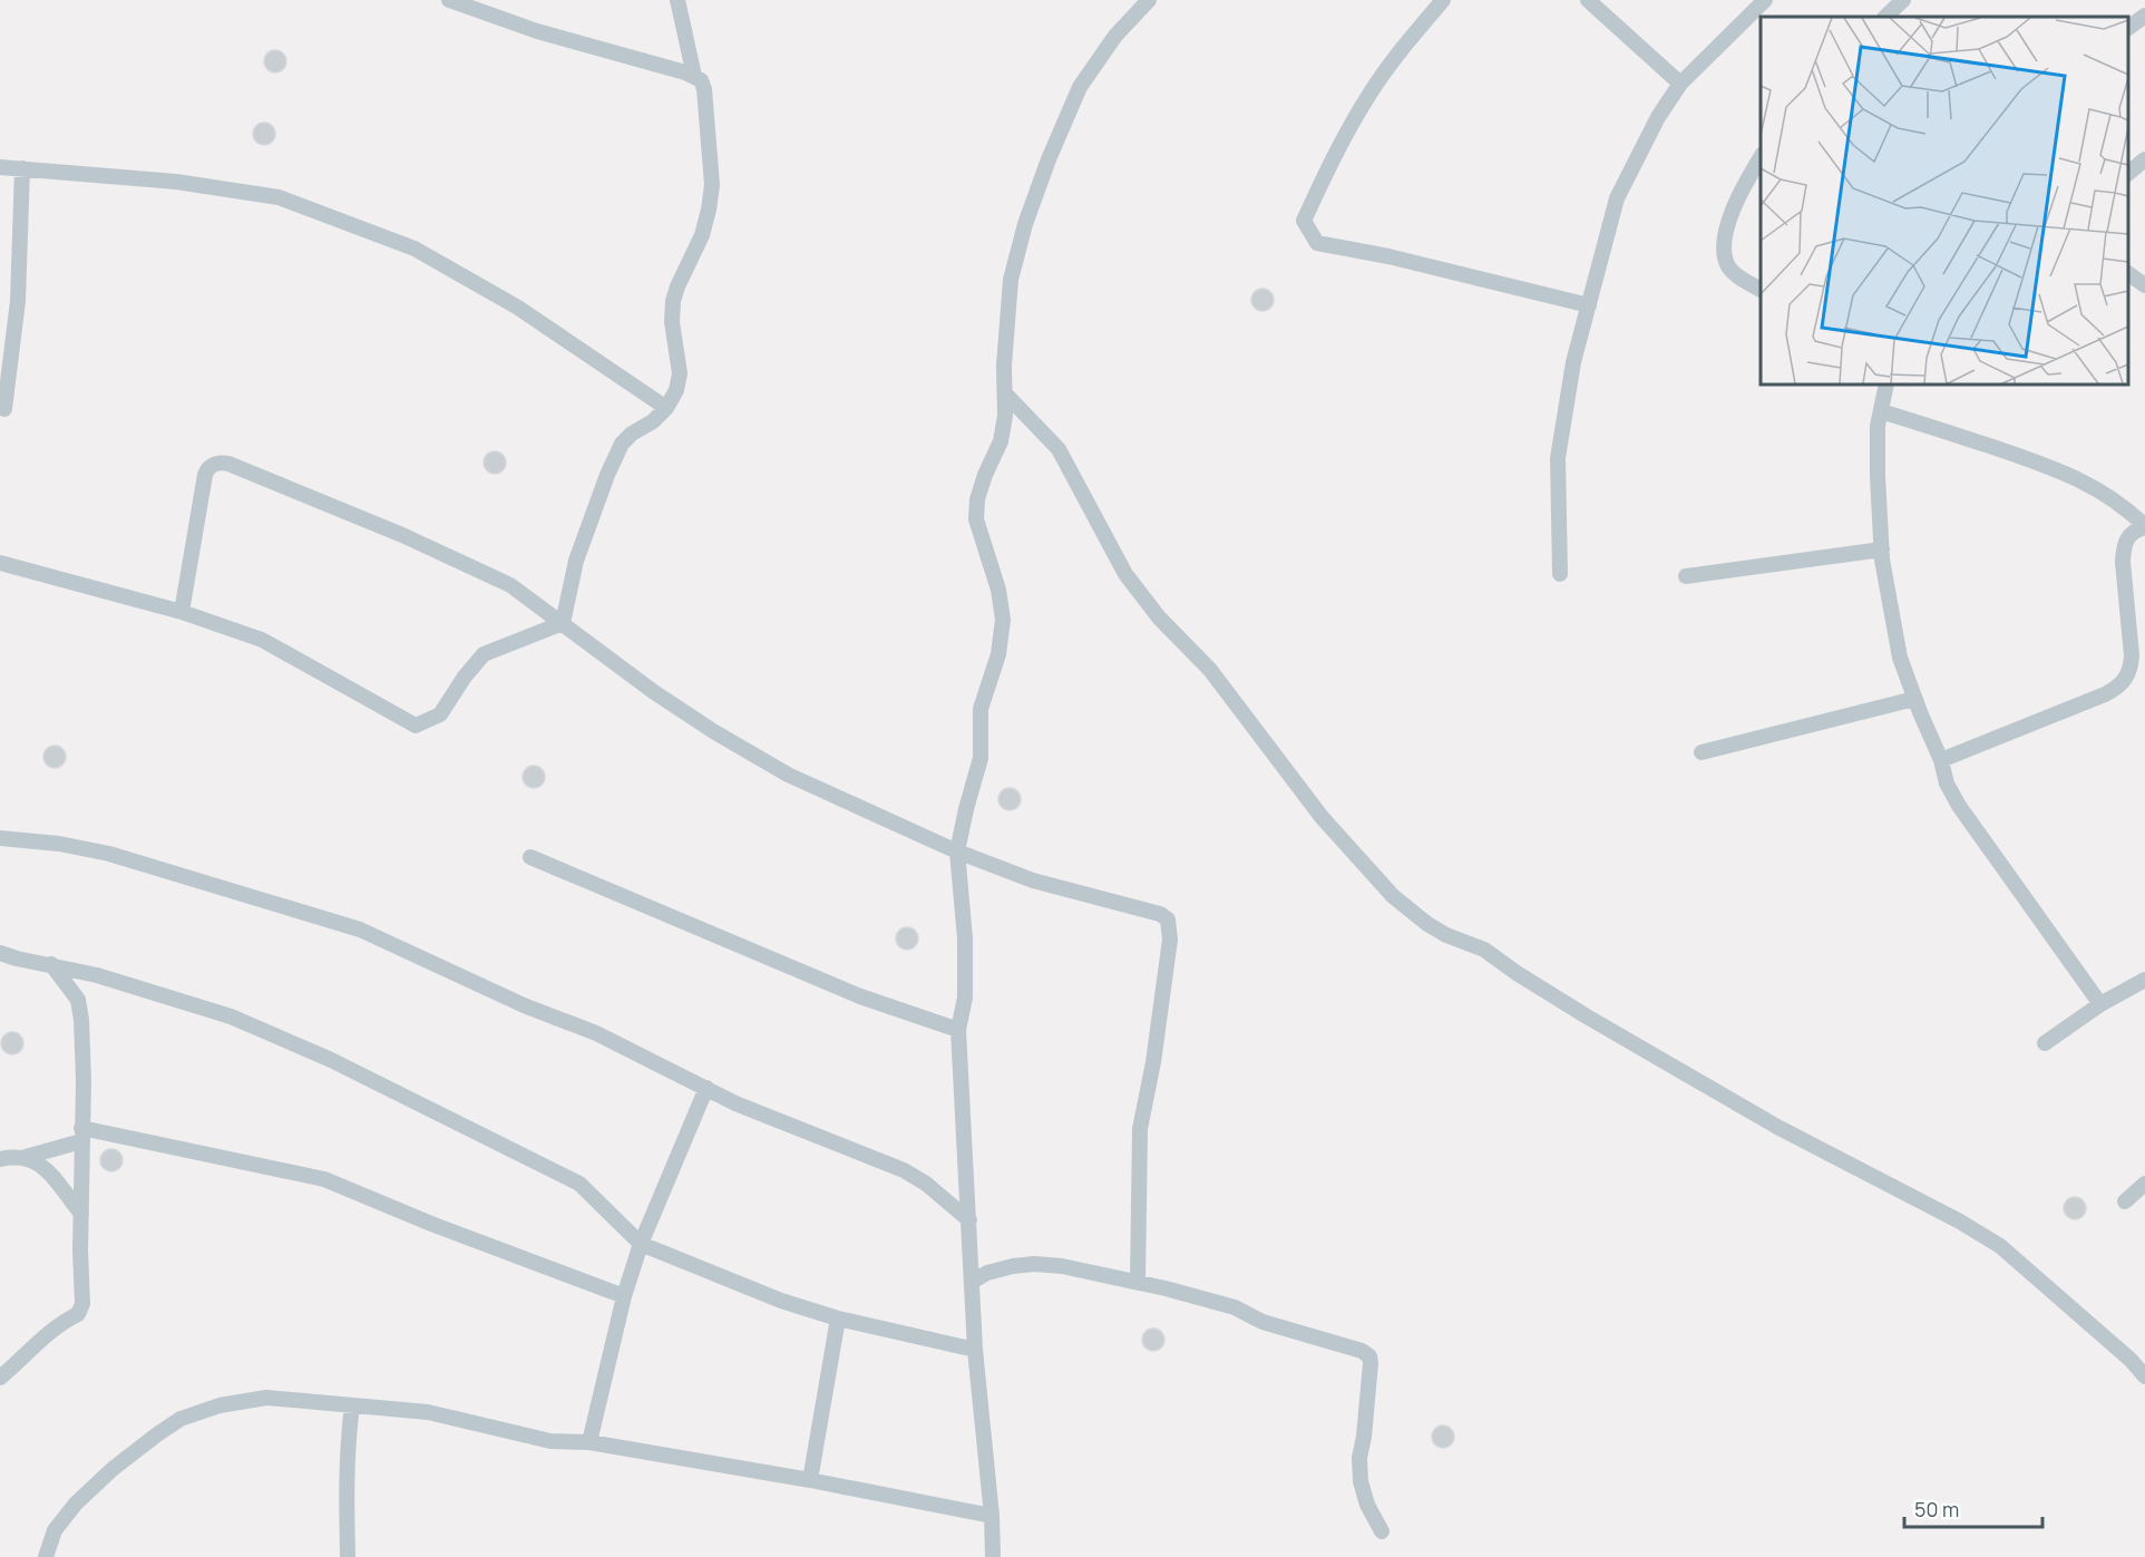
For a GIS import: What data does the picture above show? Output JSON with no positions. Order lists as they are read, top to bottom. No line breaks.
{"scale_bar":"50 m"}
